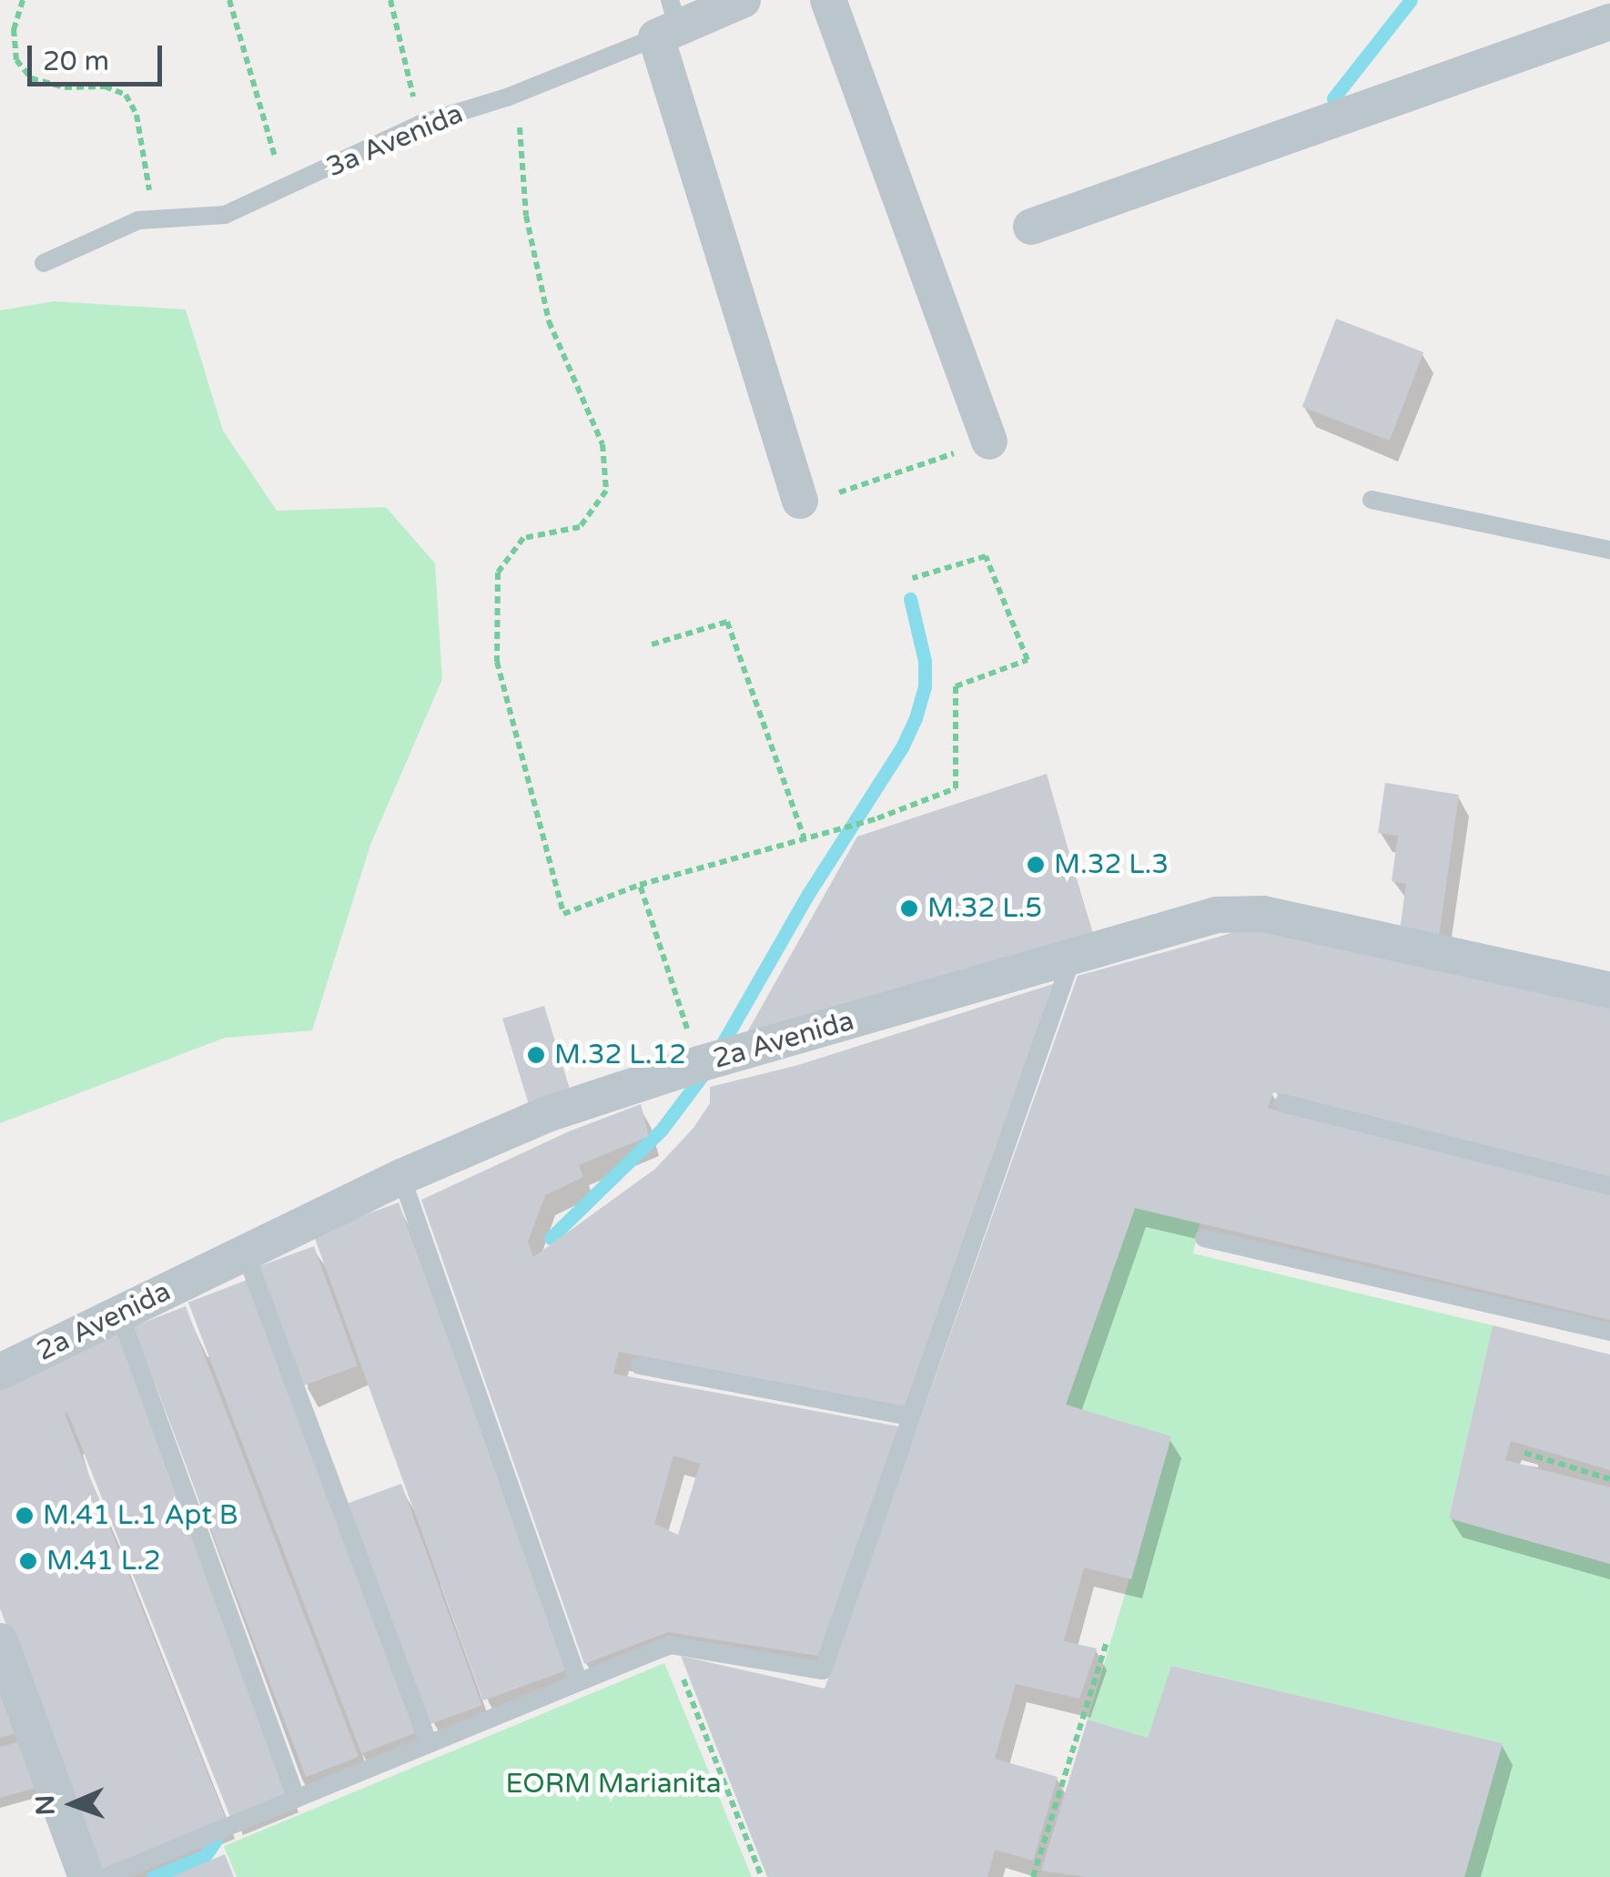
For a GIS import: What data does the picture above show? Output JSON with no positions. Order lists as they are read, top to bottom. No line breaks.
{"streets":{"street":["3a Avenida","2a Avenida"]},"parks":["EORM Marianita"],"places":["M.32 L.3","M.32 L.5","M.32 L.12","M.41 L.1 Apt B","M.41 L.2"],"scale_bar":"20 m","north":"left"}
